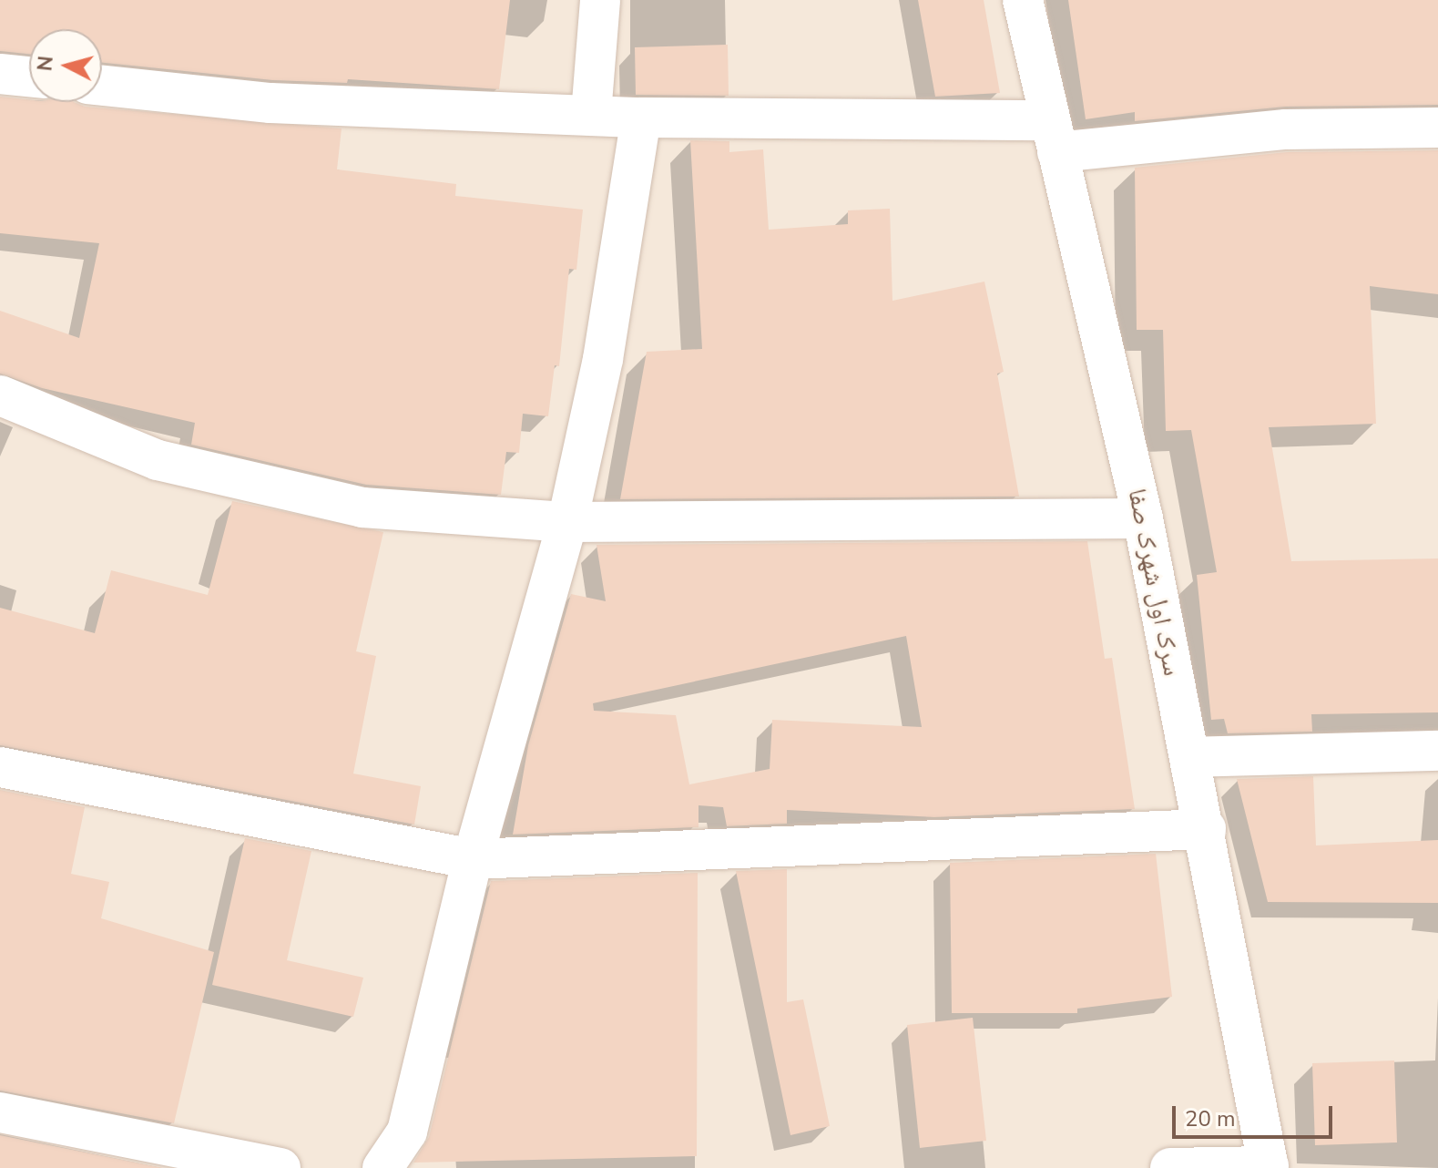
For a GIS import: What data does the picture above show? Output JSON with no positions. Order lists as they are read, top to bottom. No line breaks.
{"streets":{"street":["سرک اول شهرک صفا"]},"scale_bar":"20 m","north":"left"}
